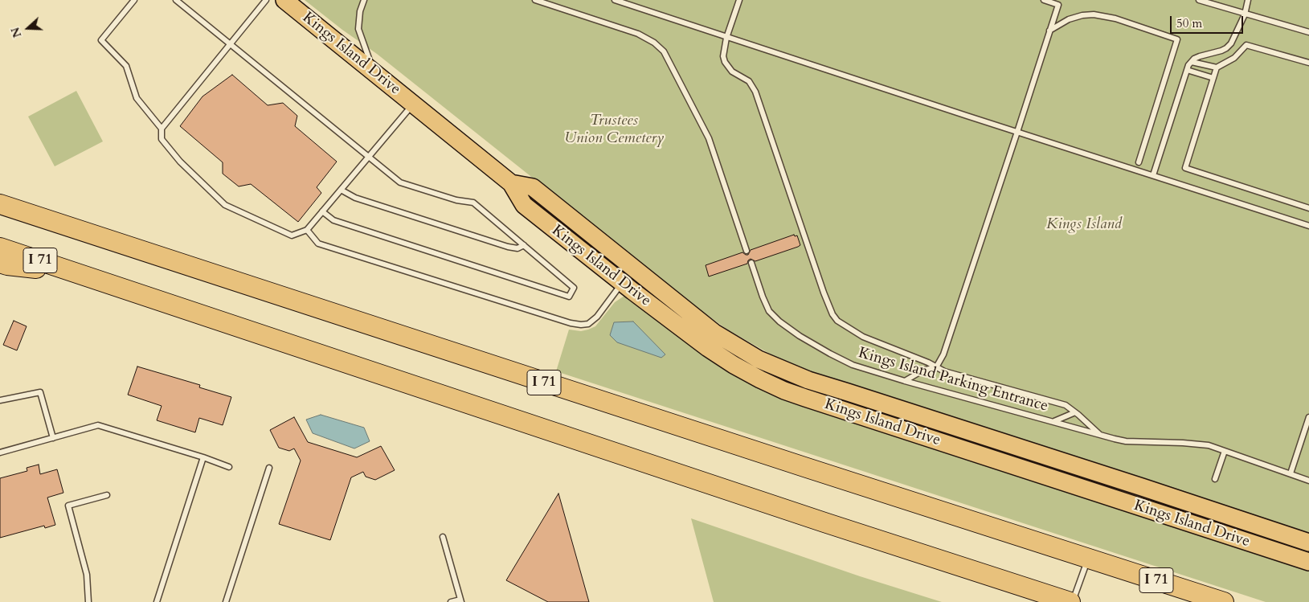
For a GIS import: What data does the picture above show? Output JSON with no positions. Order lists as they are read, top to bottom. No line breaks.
{"streets":{"highway":["I 71"],"main road":["Kings Island Drive"],"lane":["Kings Island Parking Entrance"]},"parks":["Trustees Union Cemetery","Kings Island"],"scale_bar":"50 m","north":"left"}
